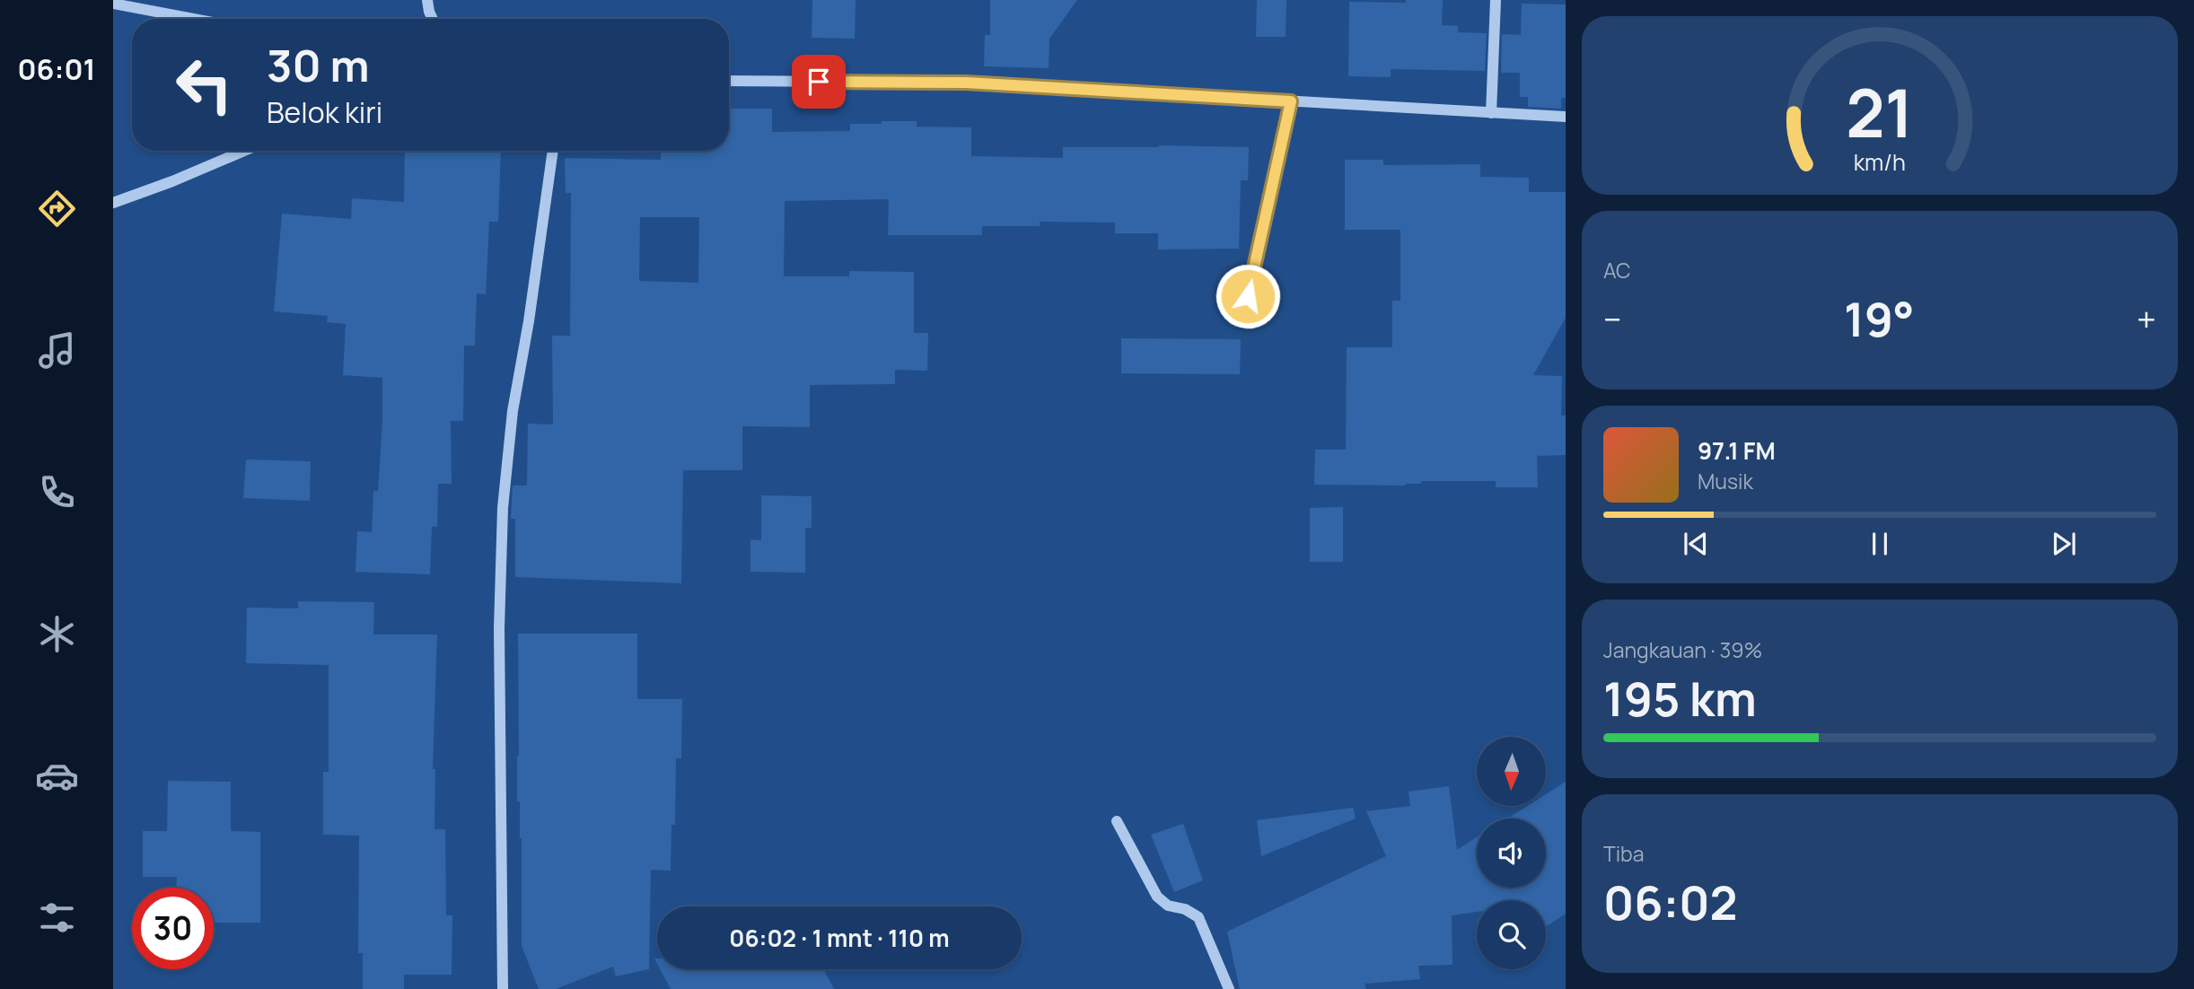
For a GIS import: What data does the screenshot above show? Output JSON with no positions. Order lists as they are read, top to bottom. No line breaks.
{"north":"bottom","page":{"tabs":"06:01","turn":["30 m","Belok kiri"],"tile":["AC",["Jangkauan · 39%","195 km"],["Tiba","06:02"]],"heat":["−","19°","+"],"song":["97.1 FM","Musik"],"limit":"30","trip":"06:02 · 1 mnt · 110 m","gauge":["21","km/h"]}}
